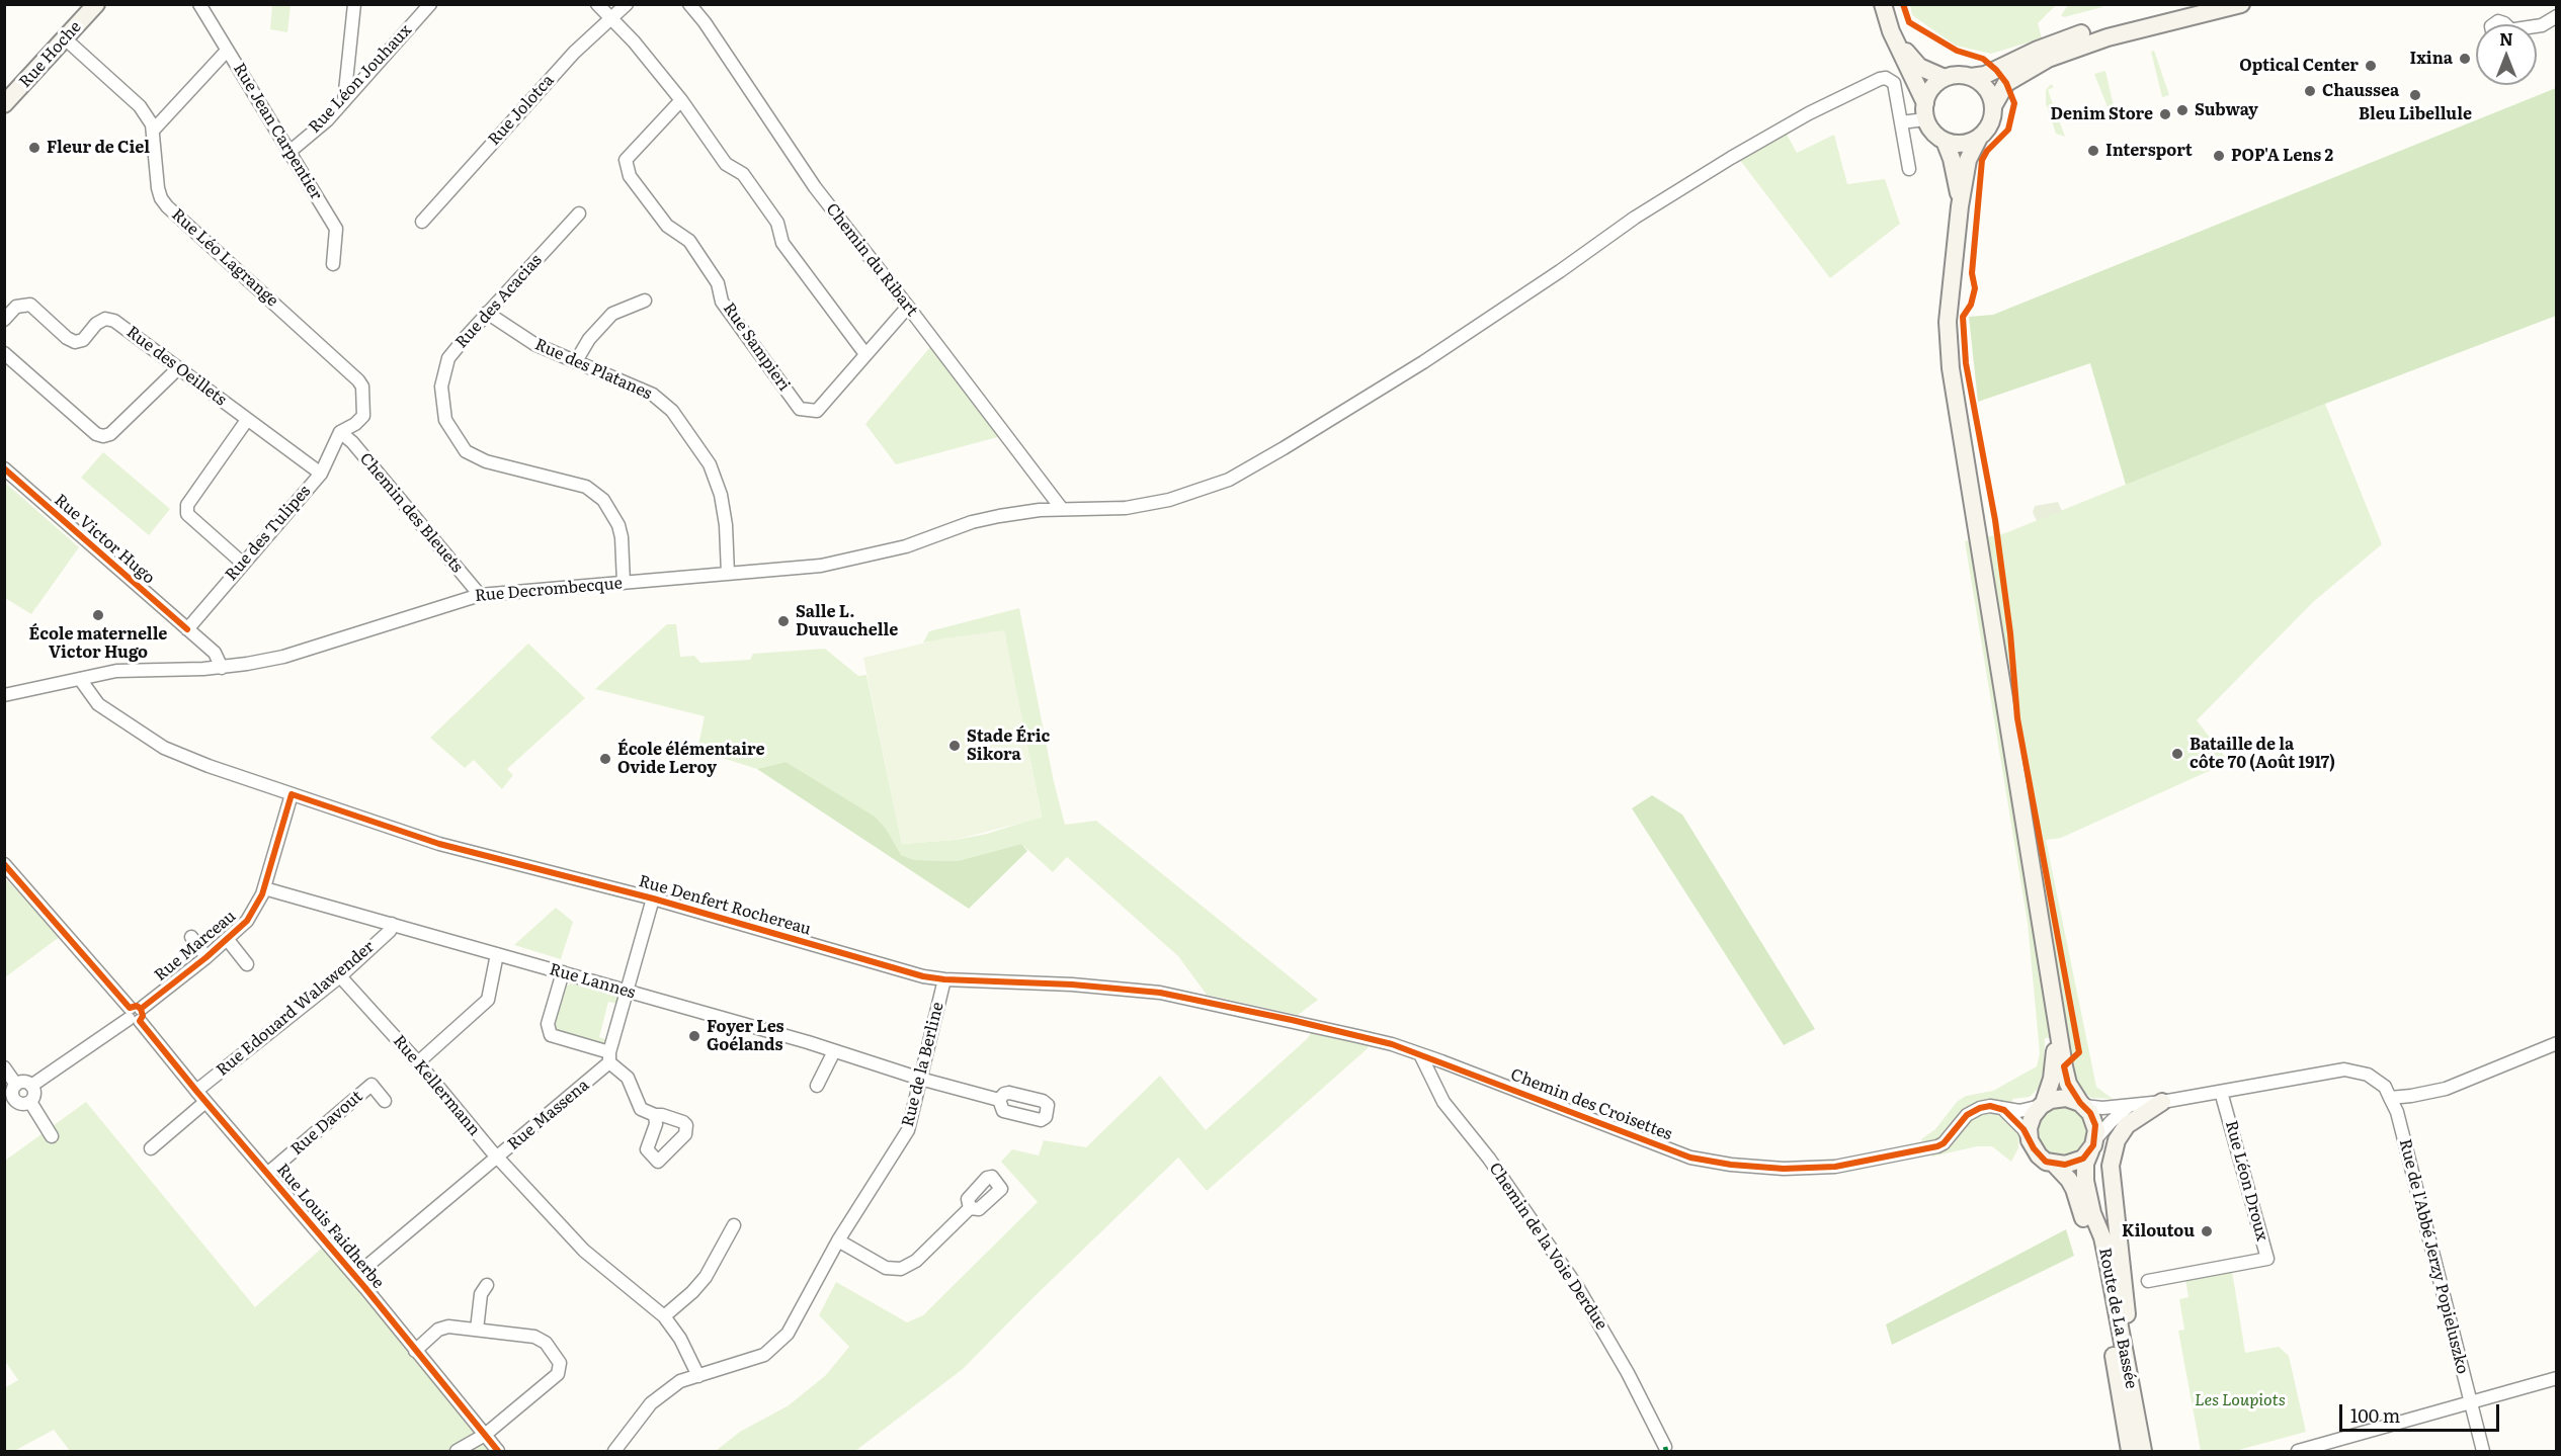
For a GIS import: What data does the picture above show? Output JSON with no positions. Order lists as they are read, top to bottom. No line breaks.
{"streets":{"main road":["Rue Hoche","Route de La Bassée"],"street":["Rue Léon Jouhaux","Rue Jolotca","Rue Jean Carpentier","Rue Léo Lagrange","Chemin du Ribart","Rue des Acacias","Rue Sampieri","Rue des Oeillets","Rue des Platanes","Chemin des Bleuets","Rue des Tulipes","Rue Victor Hugo","Rue Decrombecque","Rue Denfert Rochereau","Rue Marceau","Rue Lannes","Rue Edouard Walawender","Rue de la Berline","Rue Kellermann","Chemin des Croisettes","Rue Massena","Rue Davout","Rue Léon Droux","Rue Louis Faidherbe","Chemin de la Voie Derdue","Rue de l'Abbé Jerzy Popieluszko"]},"crossings":[["Rue Hoche","Rue Léo Lagrange"],["Rue Léon Jouhaux","Rue Jean Carpentier"],["Rue Léo Lagrange","Chemin des Bleuets"],["Rue Léo Lagrange","Rue des Tulipes"],["Chemin du Ribart","Rue Sampieri"],["Chemin du Ribart","Rue Decrombecque"],["Rue des Acacias","Rue des Platanes"],["Rue des Acacias","Rue Decrombecque"],["Rue des Oeillets","Rue des Tulipes"],["Rue des Platanes","Rue Decrombecque"],["Chemin des Bleuets","Rue des Tulipes"],["Chemin des Bleuets","Rue Decrombecque"],["Rue des Tulipes","Rue Victor Hugo"],["Rue Victor Hugo","Rue Decrombecque"],["Rue Decrombecque","Rue Denfert Rochereau"],["Rue Denfert Rochereau","Rue Marceau"],["Rue Denfert Rochereau","Rue de la Berline"],["Rue Denfert Rochereau","Chemin des Croisettes"],["Rue Marceau","Rue Lannes"],["Rue Marceau","Rue Louis Faidherbe"],["Rue Lannes","Rue Edouard Walawender"],["Rue Lannes","Rue de la Berline"],["Rue Edouard Walawender","Rue Kellermann"],["Rue Edouard Walawender","Rue Louis Faidherbe"],["Rue de la Berline","Rue Kellermann"],["Rue Kellermann","Rue Massena"],["Chemin des Croisettes","Chemin de la Voie Derdue"],["Chemin des Croisettes","Route de La Bassée"],["Rue Massena","Rue Louis Faidherbe"],["Rue Davout","Rue Louis Faidherbe"]],"parks":["Les Loupiots"],"places":["Ixina","Optical Center","Chaussea","Bleu Libellule","Subway","Denim Store","Fleur de Ciel","Intersport","POP'A Lens 2","École maternelle Victor Hugo","Salle L. Duvauchelle","Stade Éric Sikora","Bataille de la côte 70 (Août 1917)","École élémentaire Ovide Leroy","Foyer Les Goélands","Kiloutou"],"scale_bar":"100 m","north":"top"}
